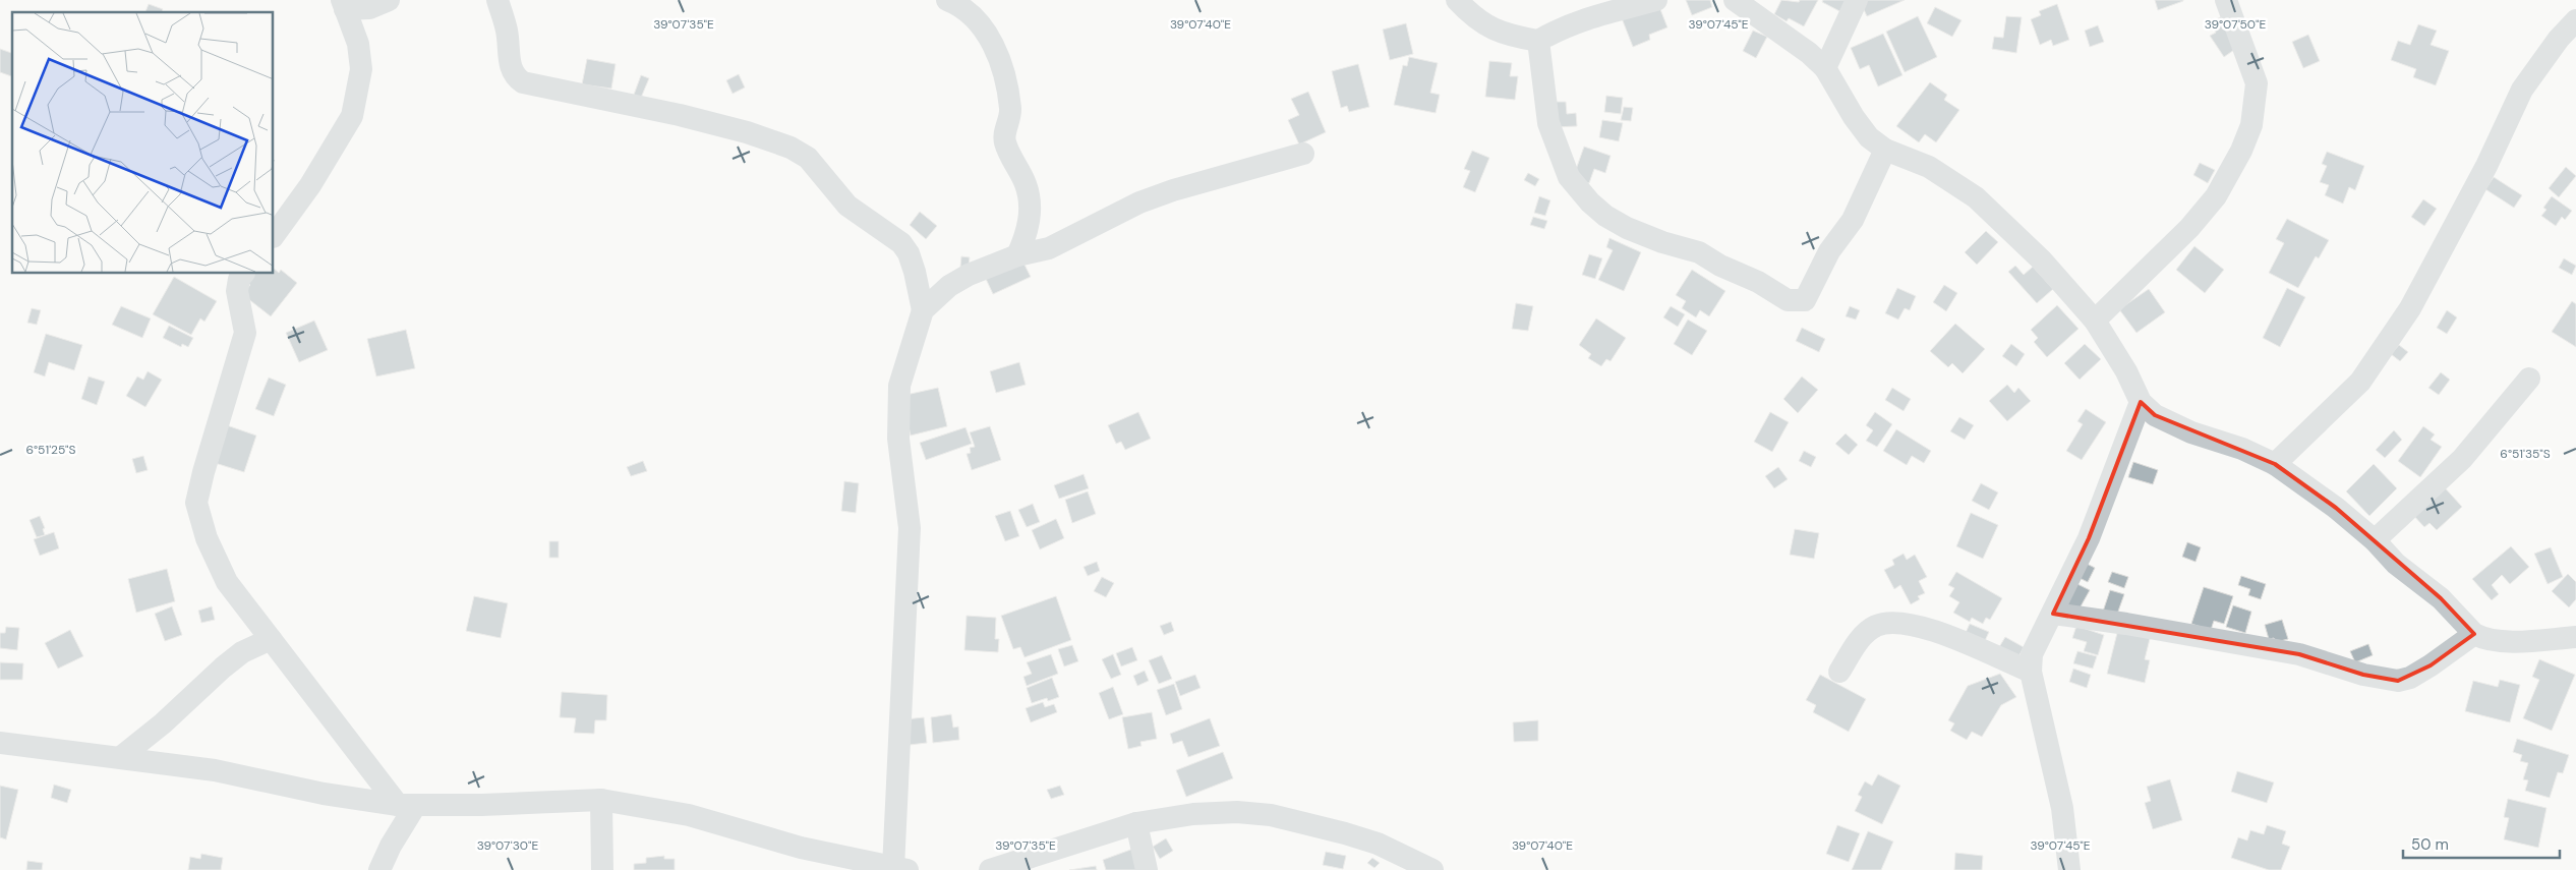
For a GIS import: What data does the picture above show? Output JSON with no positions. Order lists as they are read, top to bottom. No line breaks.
{"scale_bar":"50 m","coordinates":["39°07'35\"E","39°07'40\"E","39°07'45\"E","39°07'50\"E","6°51'25\"S","6°51'35\"S","39°07'30\"E"]}
